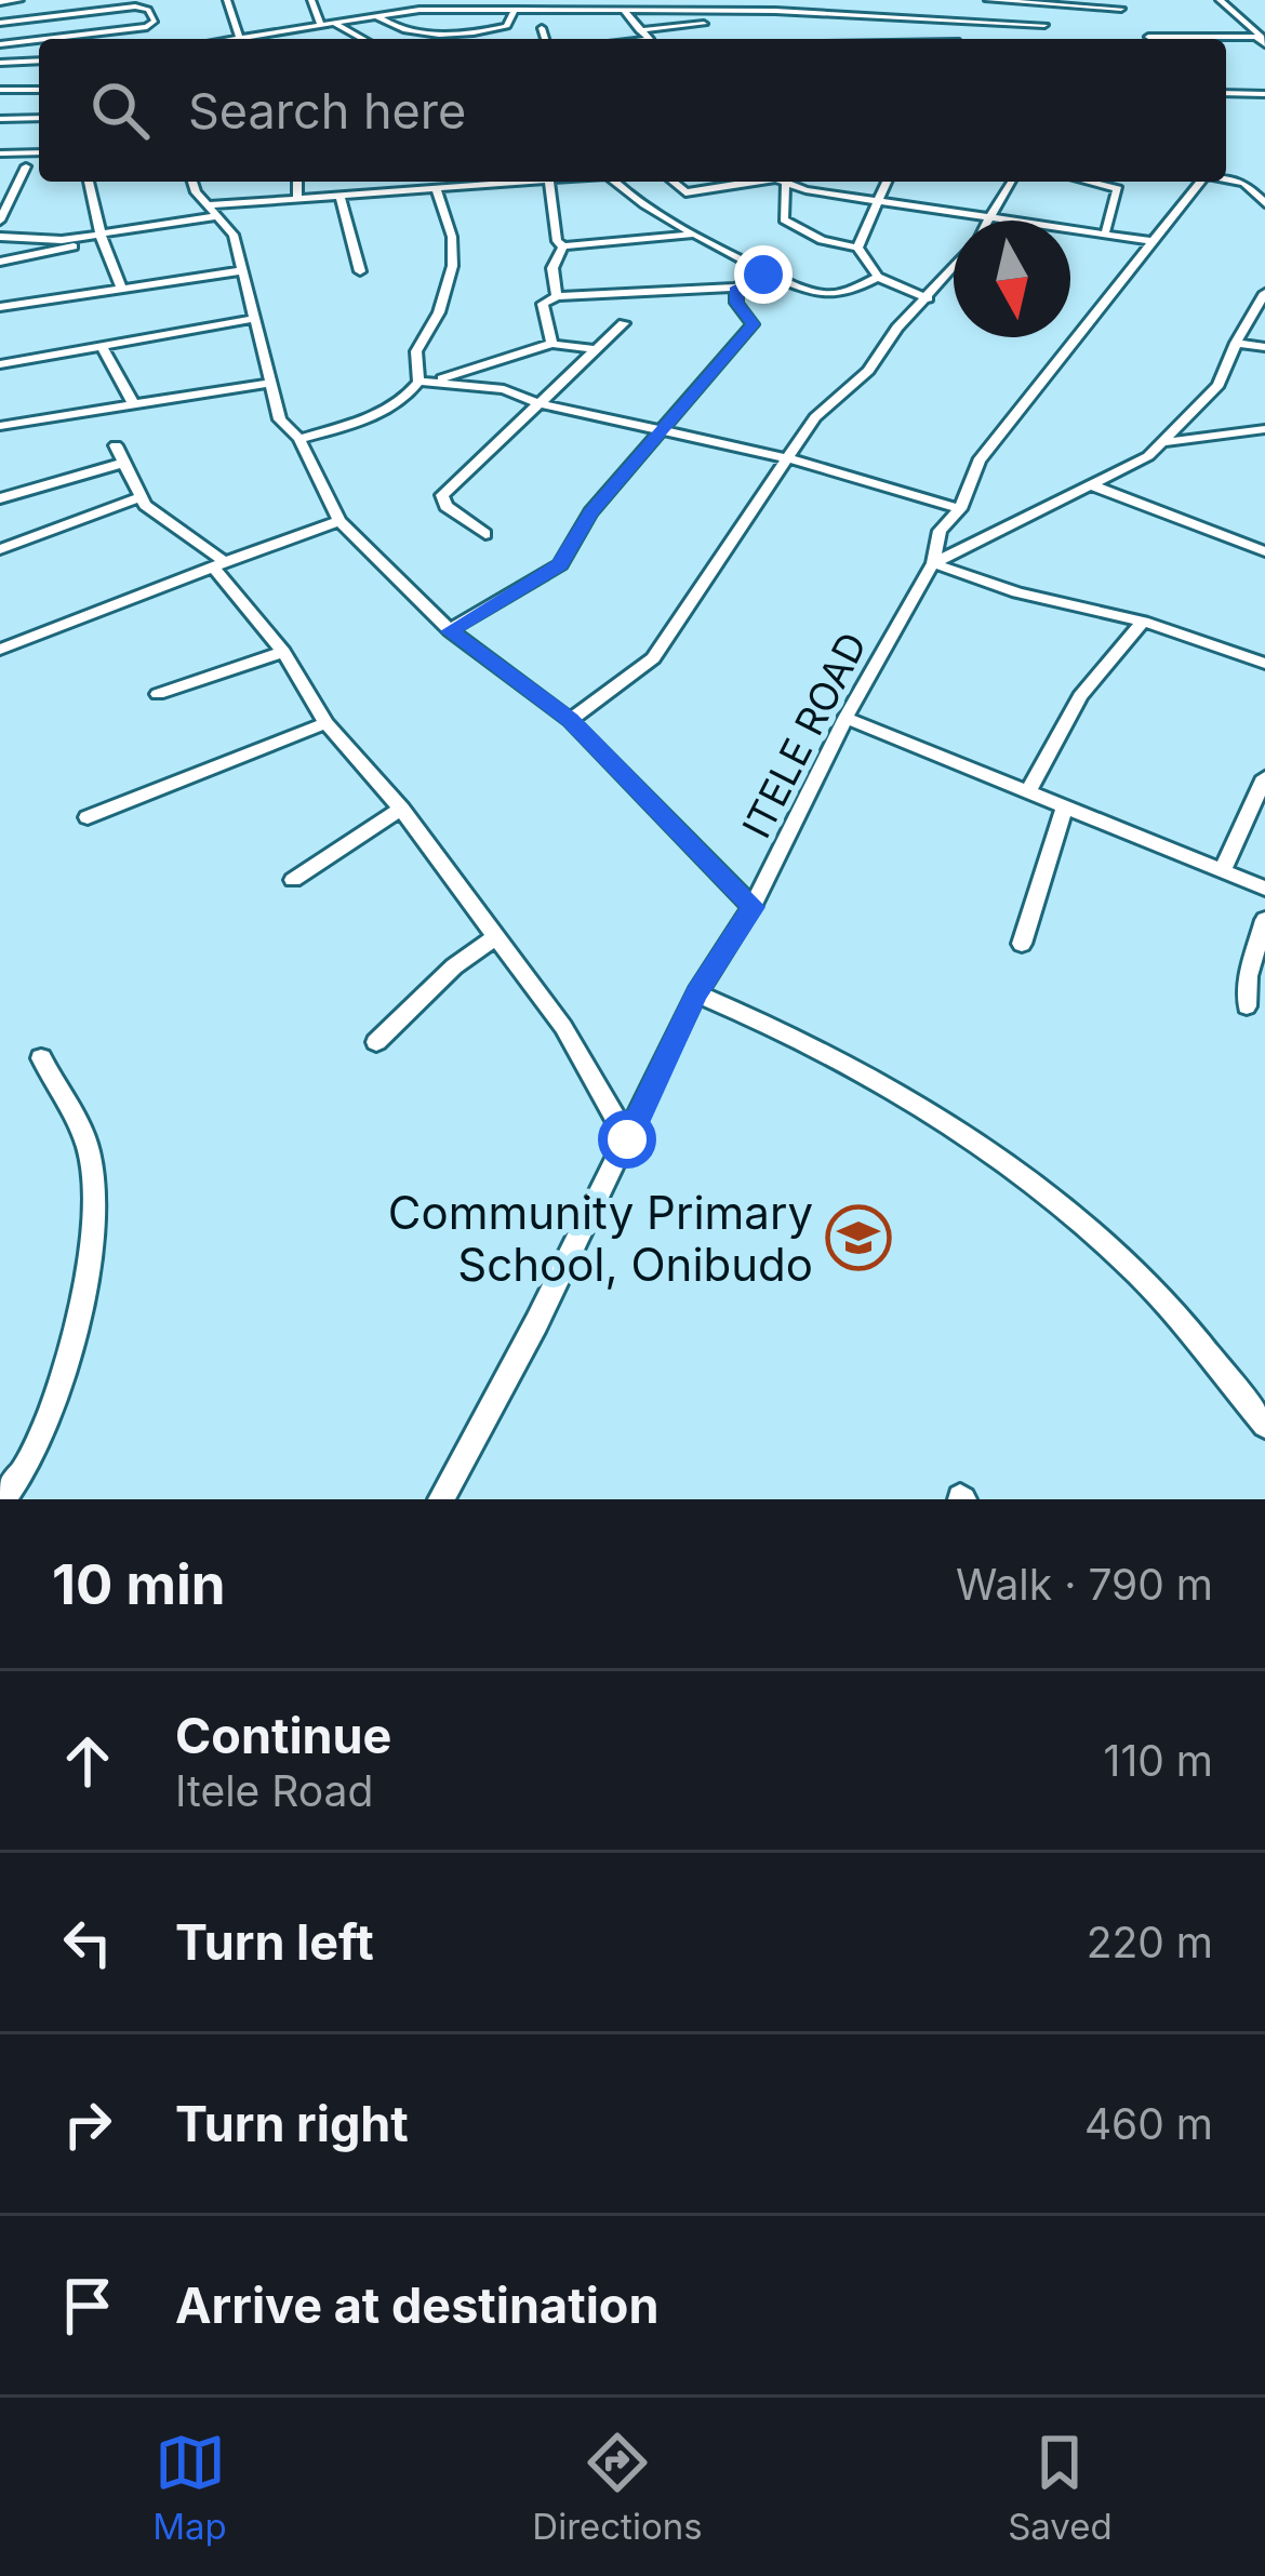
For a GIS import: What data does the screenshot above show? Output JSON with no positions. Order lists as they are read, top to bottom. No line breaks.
{"streets":{"street":["ITELE ROAD"]},"places":{"school or university":["Community Primary School, Onibudo"]},"north":"bottom","page":{"search":"Search here","heading":["10 min","Walk · 790 m"],"list":[["Continue","Itele Road","110 m"],["Turn left","220 m"],["Turn right","460 m"],"Arrive at destination"],"nav":["Map","Directions","Saved"]}}
